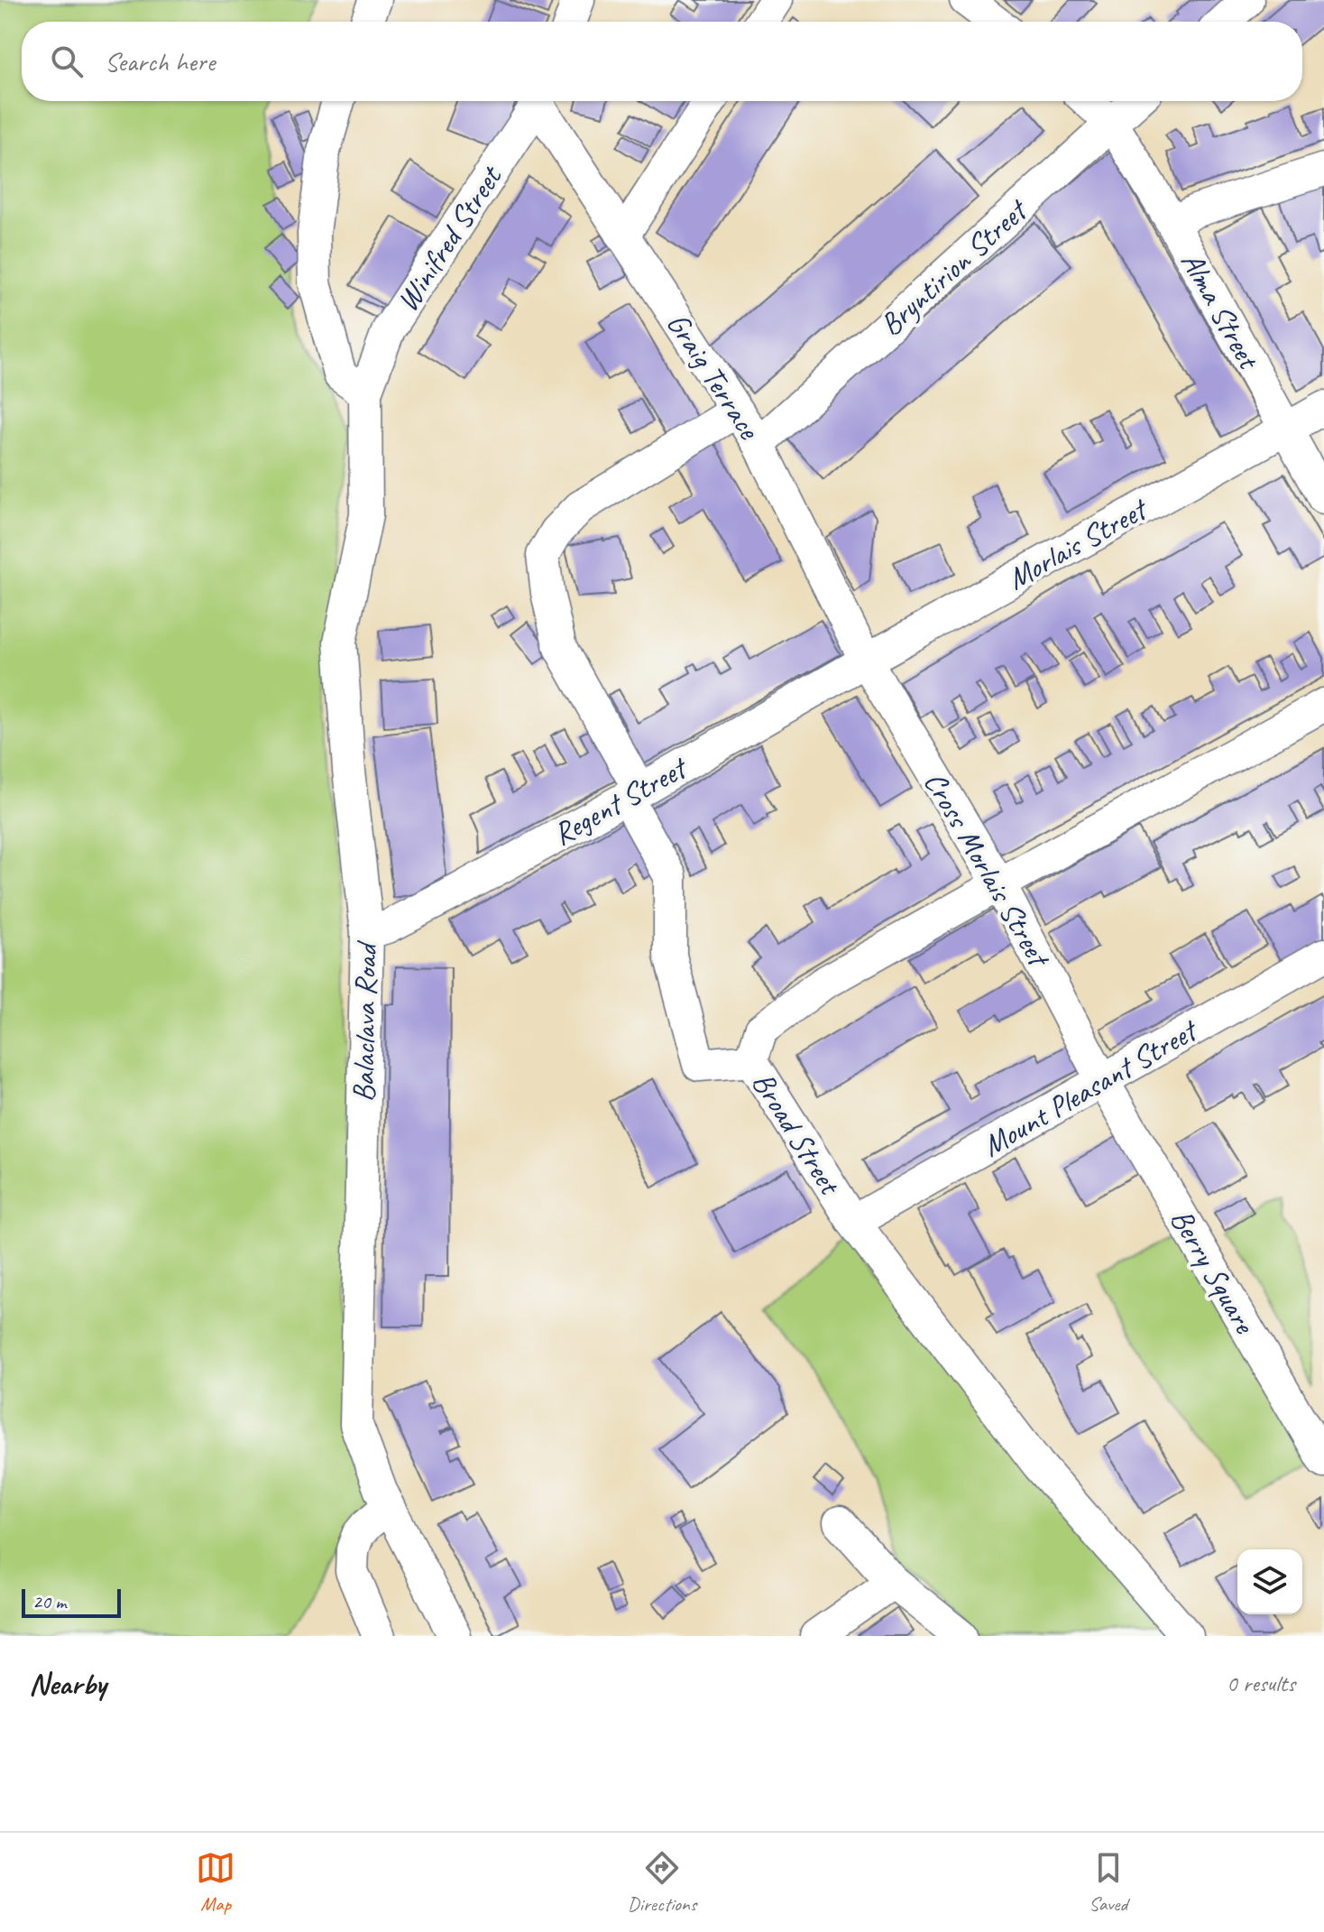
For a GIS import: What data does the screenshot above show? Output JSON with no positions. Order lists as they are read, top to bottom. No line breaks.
{"streets":{"street":["Winifred Street","Bryntirion Street","Alma Street","Graig Terrace","Morlais Street","Regent Street","Cross Morlais Street","Balaclava Road","Mount Pleasant Street","Broad Street","Berry Square"]},"crossings":[["Winifred Street","Balaclava Road"],["Bryntirion Street","Alma Street"],["Bryntirion Street","Graig Terrace"],["Alma Street","Morlais Street"],["Graig Terrace","Morlais Street"],["Graig Terrace","Regent Street"],["Graig Terrace","Cross Morlais Street"],["Morlais Street","Regent Street"],["Morlais Street","Cross Morlais Street"],["Regent Street","Cross Morlais Street"],["Regent Street","Balaclava Road"],["Cross Morlais Street","Mount Pleasant Street"],["Cross Morlais Street","Broad Street"],["Cross Morlais Street","Berry Square"],["Mount Pleasant Street","Broad Street"],["Mount Pleasant Street","Berry Square"]],"scale_bar":"20 m","page":{"search":"Search here","scale":"20 m","heading":["Nearby","0 results"],"nav":["Map","Directions","Saved"]}}
